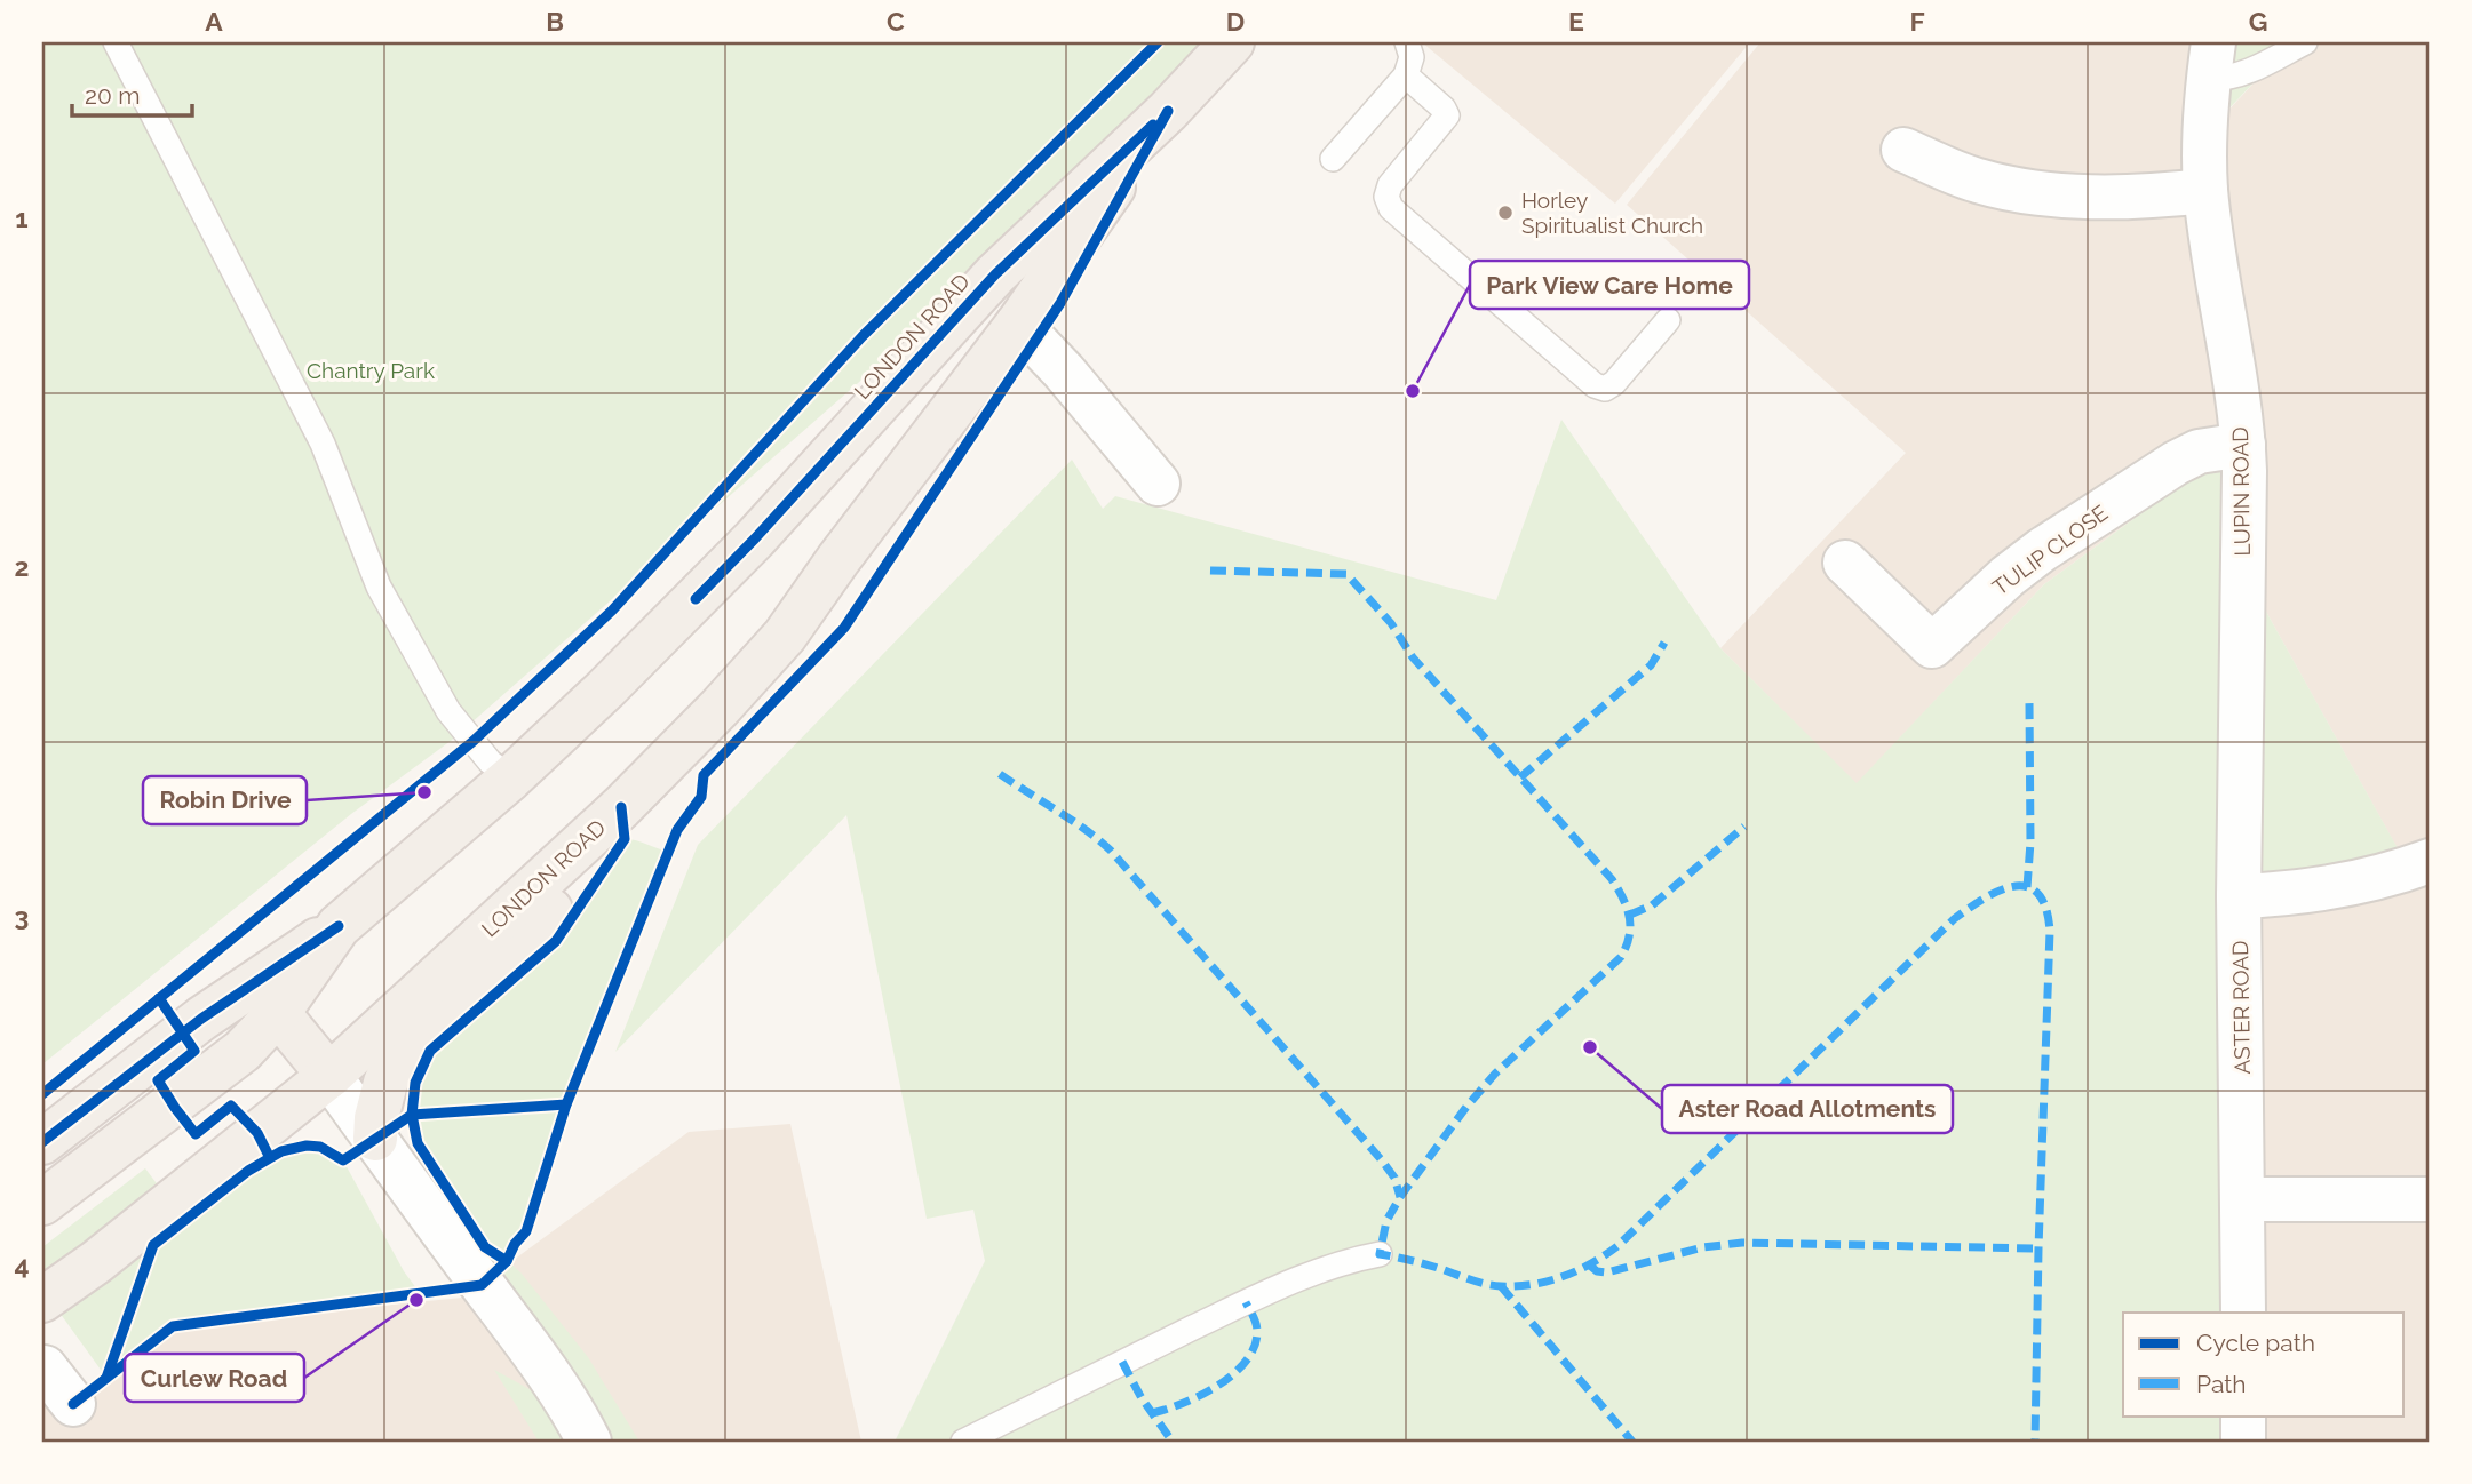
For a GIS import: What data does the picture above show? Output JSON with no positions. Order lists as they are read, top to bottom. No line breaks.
{"streets":{"main road":["LONDON ROAD"],"street":["LUPIN ROAD","TULIP CLOSE","ASTER ROAD"]},"crossings":[["LUPIN ROAD","TULIP CLOSE"],["LUPIN ROAD","ASTER ROAD"]],"parks":["Chantry Park"],"places":["Horley Spiritualist Church","Park View Care Home","Robin Drive","Aster Road Allotments","Curlew Road"],"legend":["Cycle path","Path"],"scale_bar":"20 m","grid":{"columns":["A","B","C","D","E","F","G"],"rows":["1","2","3","4"]}}
